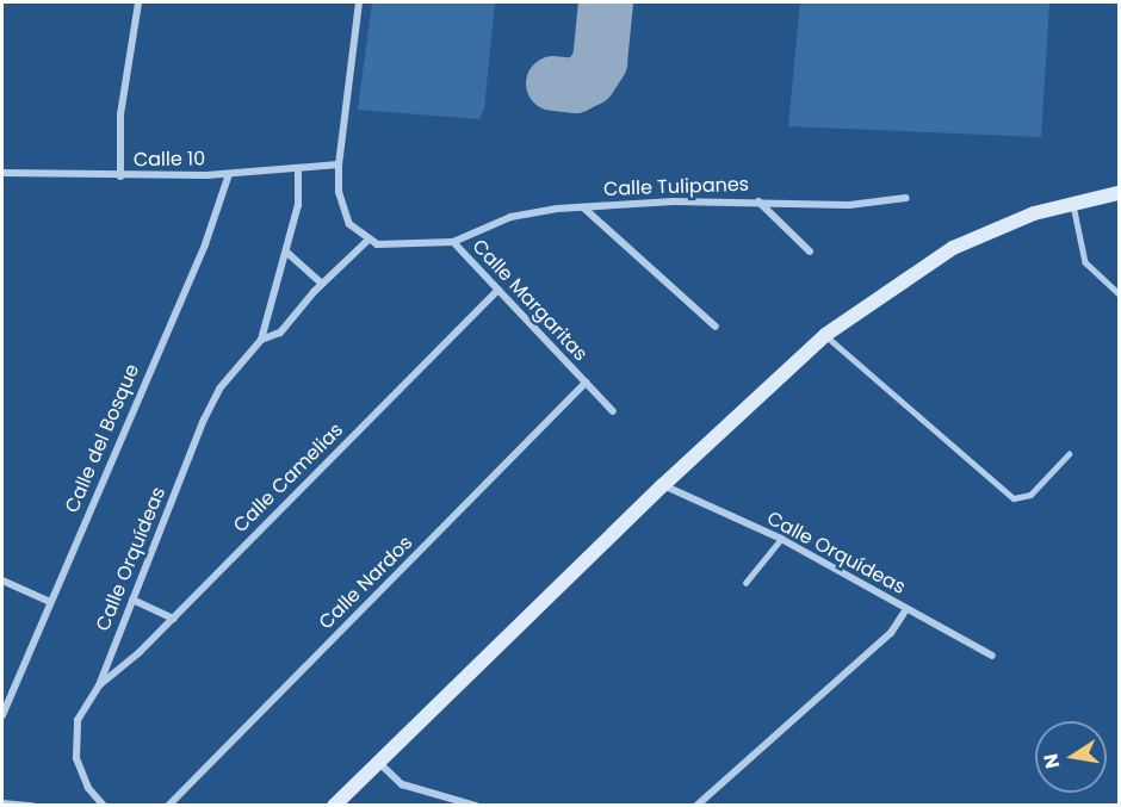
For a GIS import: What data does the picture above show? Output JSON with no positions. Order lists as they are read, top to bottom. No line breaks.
{"streets":{"street":["Calle 10","Calle Tulipanes","Calle Margaritas","Calle del Bosque","Calle Camelias","Calle Orquídeas","Calle Nardos"]},"crossings":[["Calle 10","Calle del Bosque"],["Calle 10","Calle Orquídeas"],["Calle Tulipanes","Calle Margaritas"],["Calle Margaritas","Calle Camelias"],["Calle Margaritas","Calle Orquídeas"],["Calle Margaritas","Calle Nardos"],["Calle Camelias","Calle Orquídeas"]],"north":"left"}
